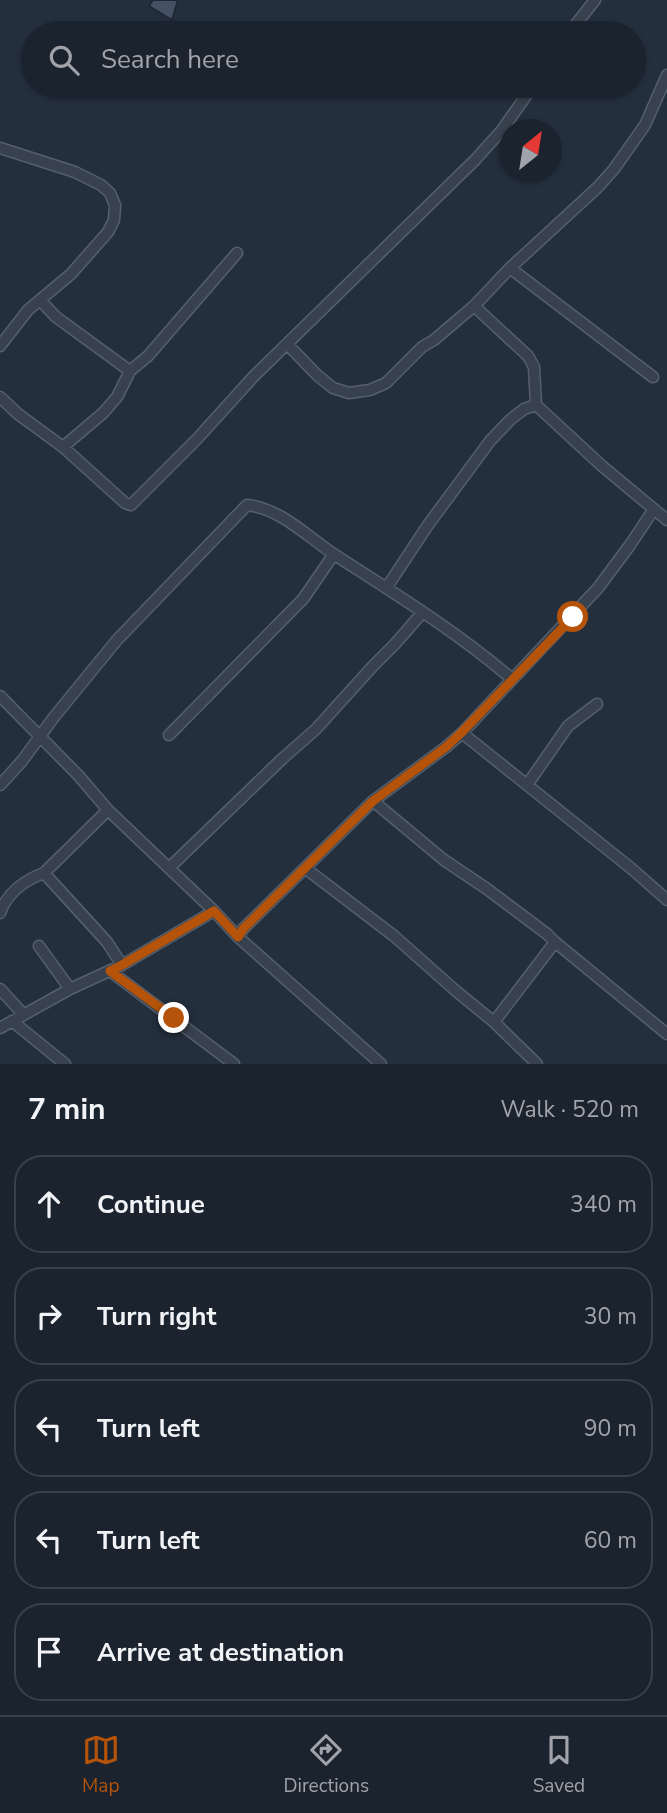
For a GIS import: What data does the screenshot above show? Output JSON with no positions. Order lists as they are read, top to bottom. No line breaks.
{"north":"top right","page":{"search":"Search here","heading":["7 min","Walk · 520 m"],"list":[["Continue","340 m"],["Turn right","30 m"],["Turn left","90 m"],["Turn left","60 m"],"Arrive at destination"],"nav":["Map","Directions","Saved"]}}
